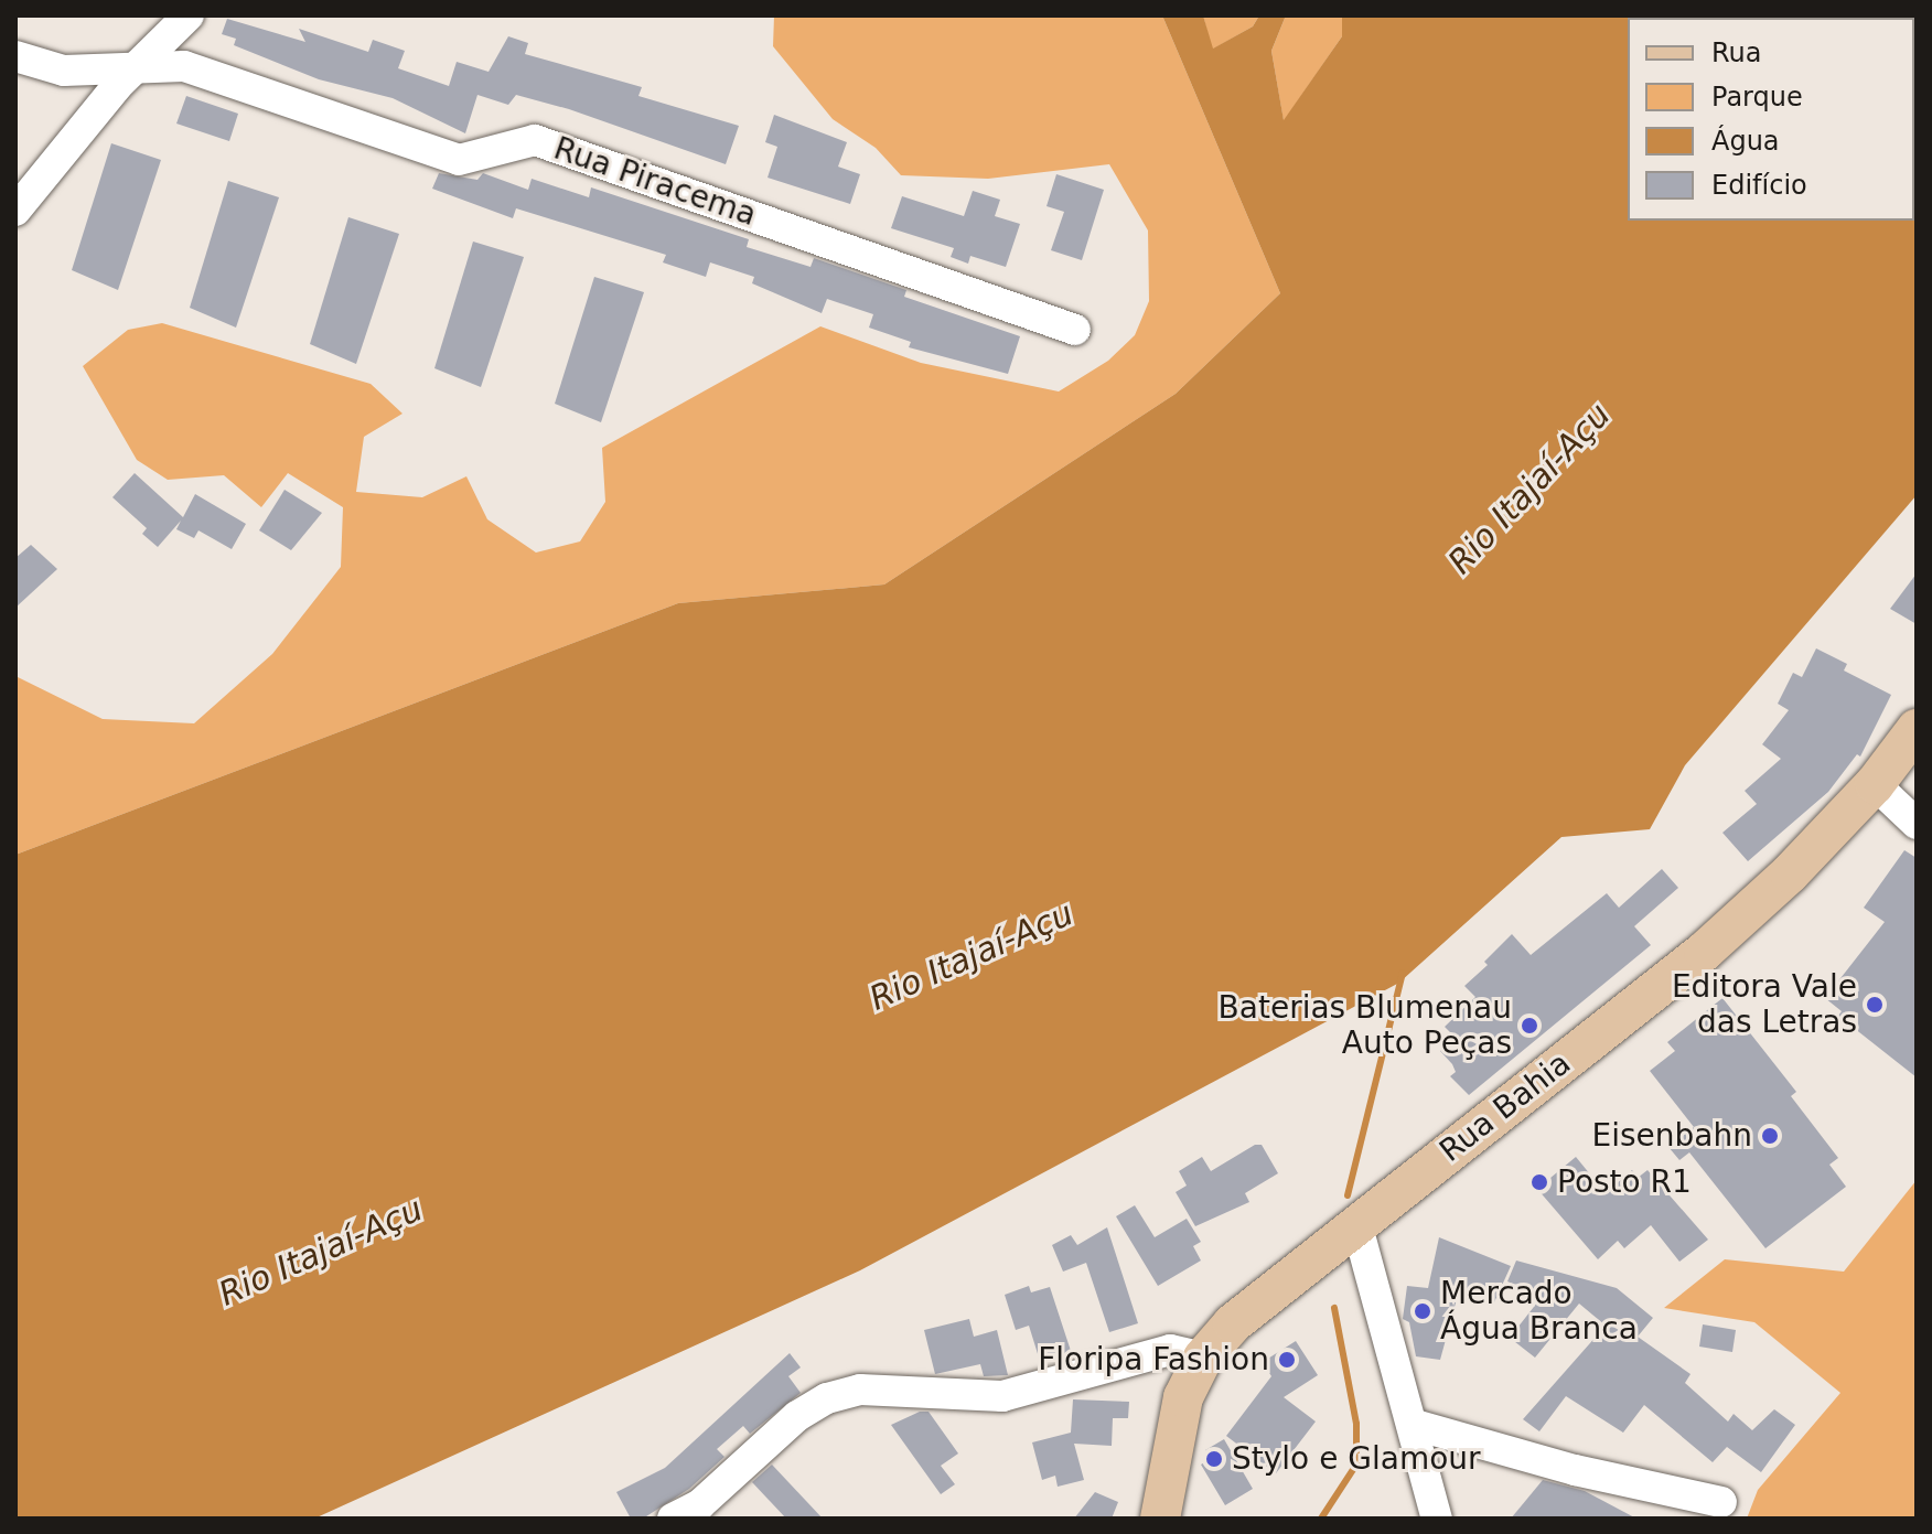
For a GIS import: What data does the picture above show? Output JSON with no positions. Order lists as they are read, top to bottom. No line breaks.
{"streets":{"main road":["Rua Bahia"],"street":["Rua Piracema"]},"water":["Rio Itajaí-Açu"],"places":["Editora Vale das Letras","Baterias Blumenau Auto Peças","Eisenbahn","Posto R1","Mercado Água Branca","Floripa Fashion","Stylo e Glamour"],"legend":["Rua","Parque","Água","Edifício"]}
